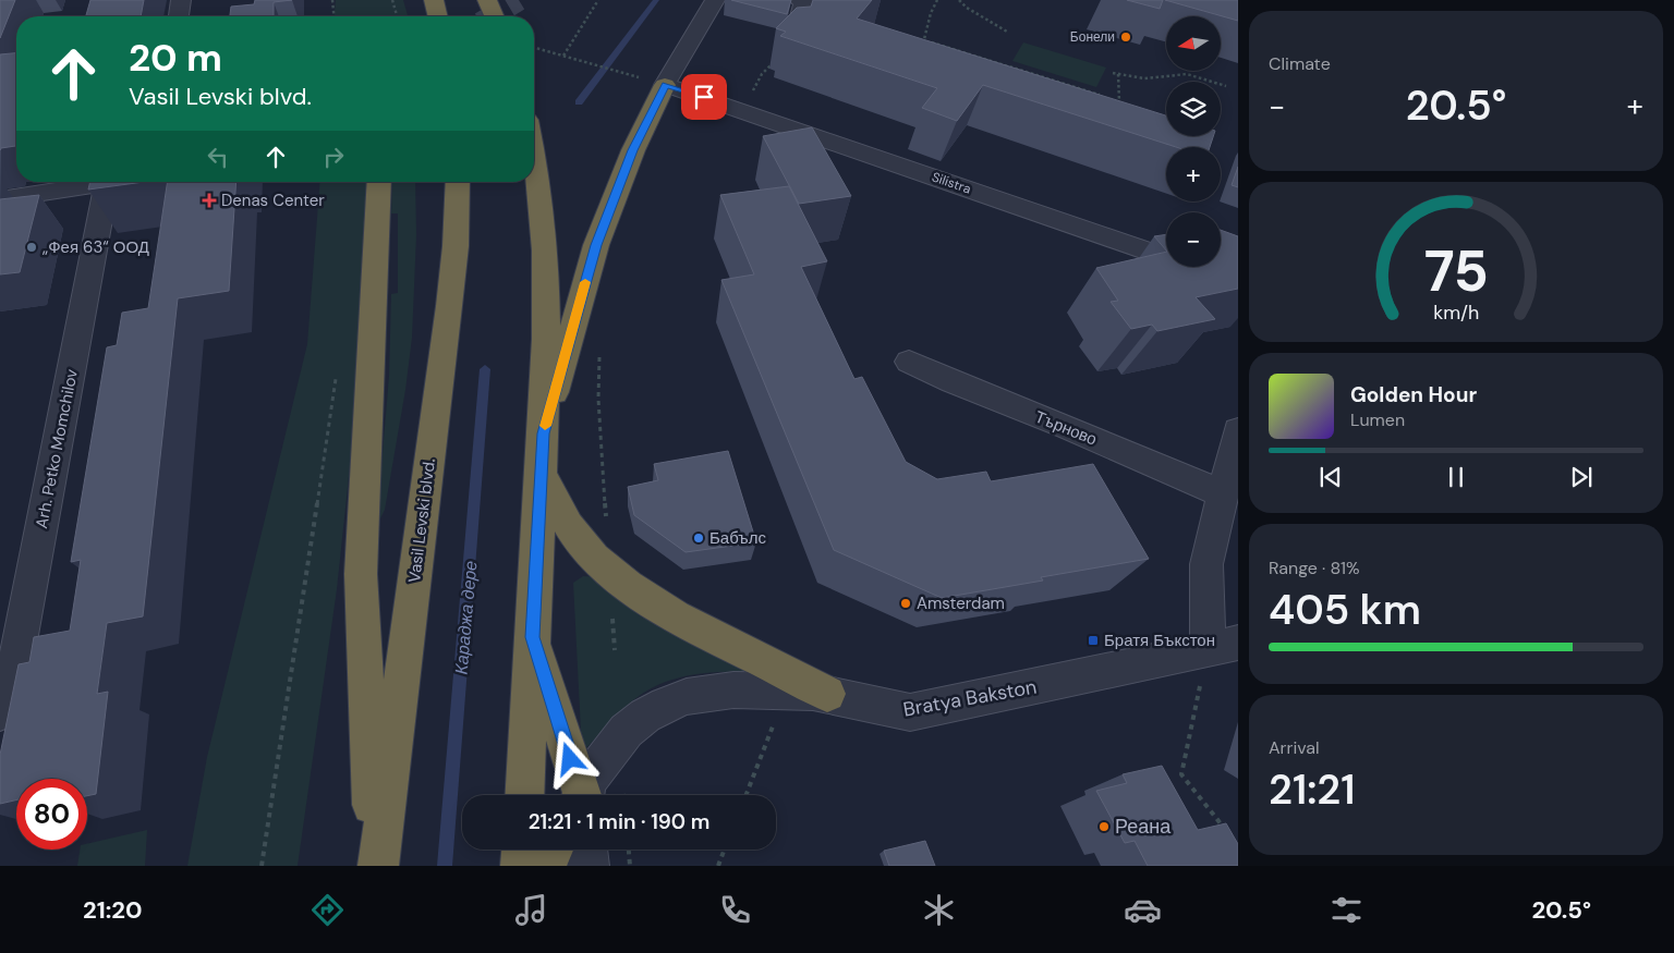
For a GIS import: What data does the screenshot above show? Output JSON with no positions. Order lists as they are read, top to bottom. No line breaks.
{"streets":{"highway":["Vasil Levski blvd."],"street":["Silistra","Търново","Arh. Petko Momchilov","Bratya Bakston"]},"water":["Караджа дере"],"places":{"other":["Бонели","„Фея 63“ ООД","Бабълс","Amsterdam","Реана"],"health":["Denas Center"],"transit":["Братя Бъкстон"]},"north":"left","page":{"tile":["Climate",["Range · 81%","405 km"],["Arrival","21:21"]],"map_buttons":["+","−"],"turn":["20 m","Vasil Levski blvd."],"heat":["−","20.5°","+"],"song":["Golden Hour","Lumen"],"limit":"80","trip":"21:21 · 1 min · 190 m","tabs":["21:20","20.5°"],"gauge":["75","km/h"]}}
